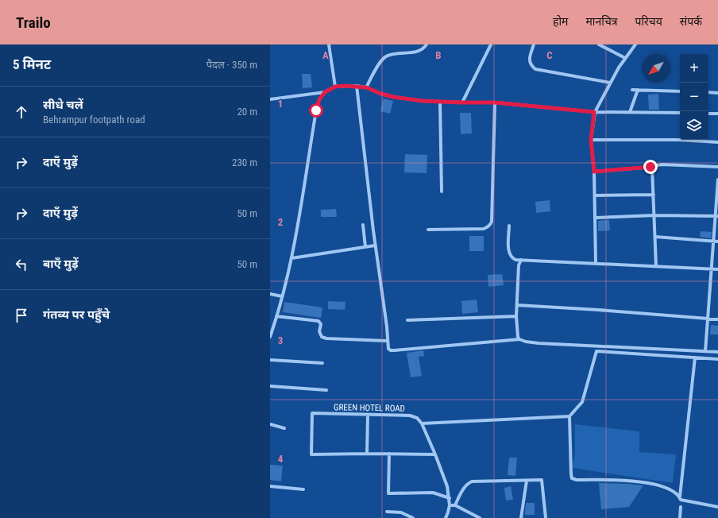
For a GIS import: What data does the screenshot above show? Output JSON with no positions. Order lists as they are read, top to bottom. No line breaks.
{"streets":{"street":["GREEN HOTEL ROAD"]},"north":"bottom left","page":{"header":"Trailo","nav":["होम","मानचित्र","परिचय","संपर्क"],"heading":["5 मिनट","पैदल · 350 m"],"map_buttons":["+","−"],"list":[["सीधे चलें","Behrampur footpath road","20 m"],["दाएँ मुड़ें","230 m"],["दाएँ मुड़ें","50 m"],["बाएँ मुड़ें","50 m"],"गंतव्य पर पहुँचे"]},"grid":{"columns":["A","B","C"],"rows":["1","2","3","4"]}}
